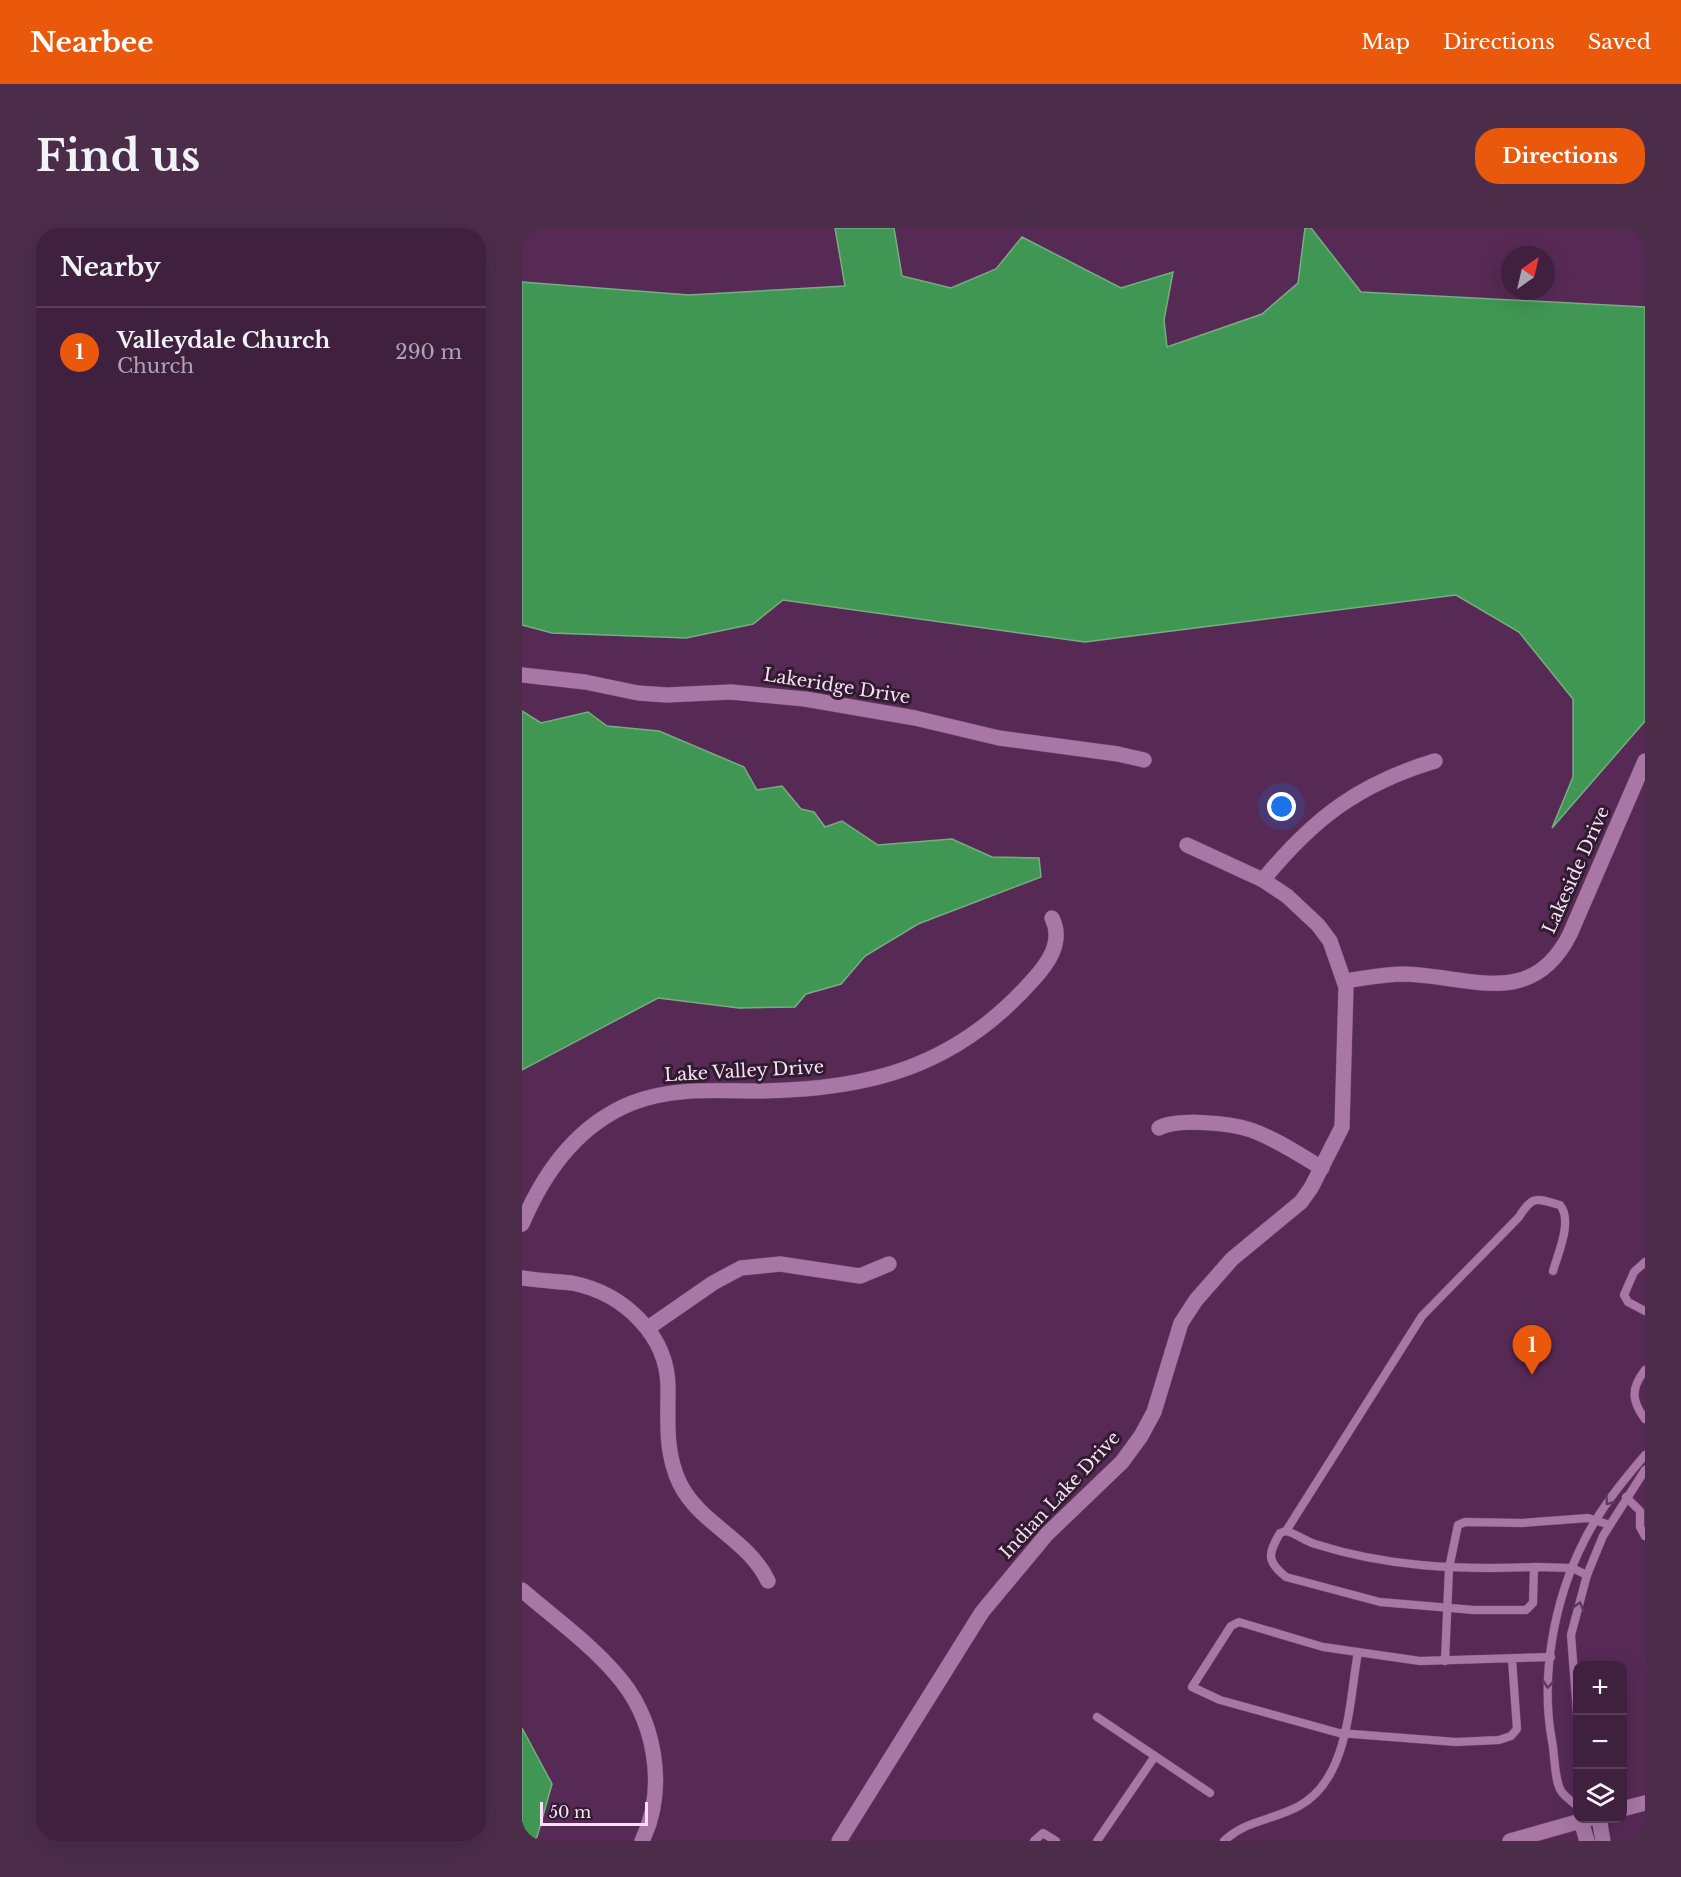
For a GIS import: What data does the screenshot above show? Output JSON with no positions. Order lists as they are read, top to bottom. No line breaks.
{"streets":{"street":["Lakeridge Drive","Lakeside Drive","Lake Valley Drive","Indian Lake Drive"]},"crossings":[["Lakeside Drive","Indian Lake Drive"]],"scale_bar":"50 m","north":"top right","page":{"header":"Nearbee","nav":["Map","Directions","Saved"],"buttons":"Directions","title":"Find us","heading":"Nearby","list":[{"mark":"1","name":"Valleydale Church","note":"Church","value":"290 m"}],"pins":"1","map_buttons":["+","−"],"scale":"50 m"}}
